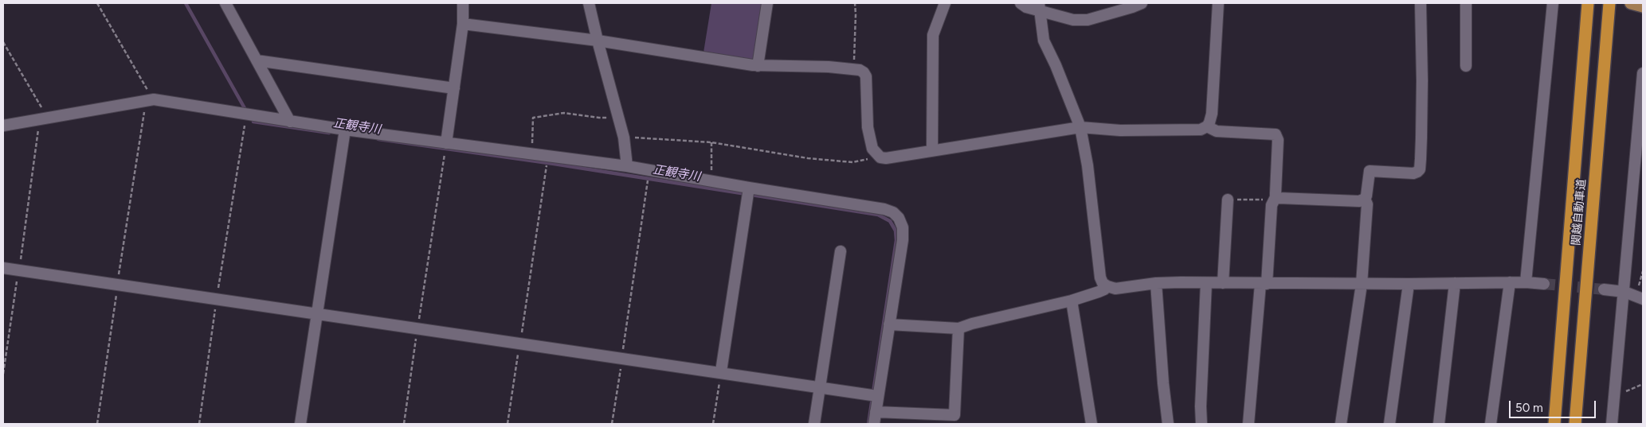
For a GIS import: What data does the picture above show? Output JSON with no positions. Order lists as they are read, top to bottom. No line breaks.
{"streets":{"highway":["関越自動車道"]},"water":["正観寺川"],"scale_bar":"50 m"}
